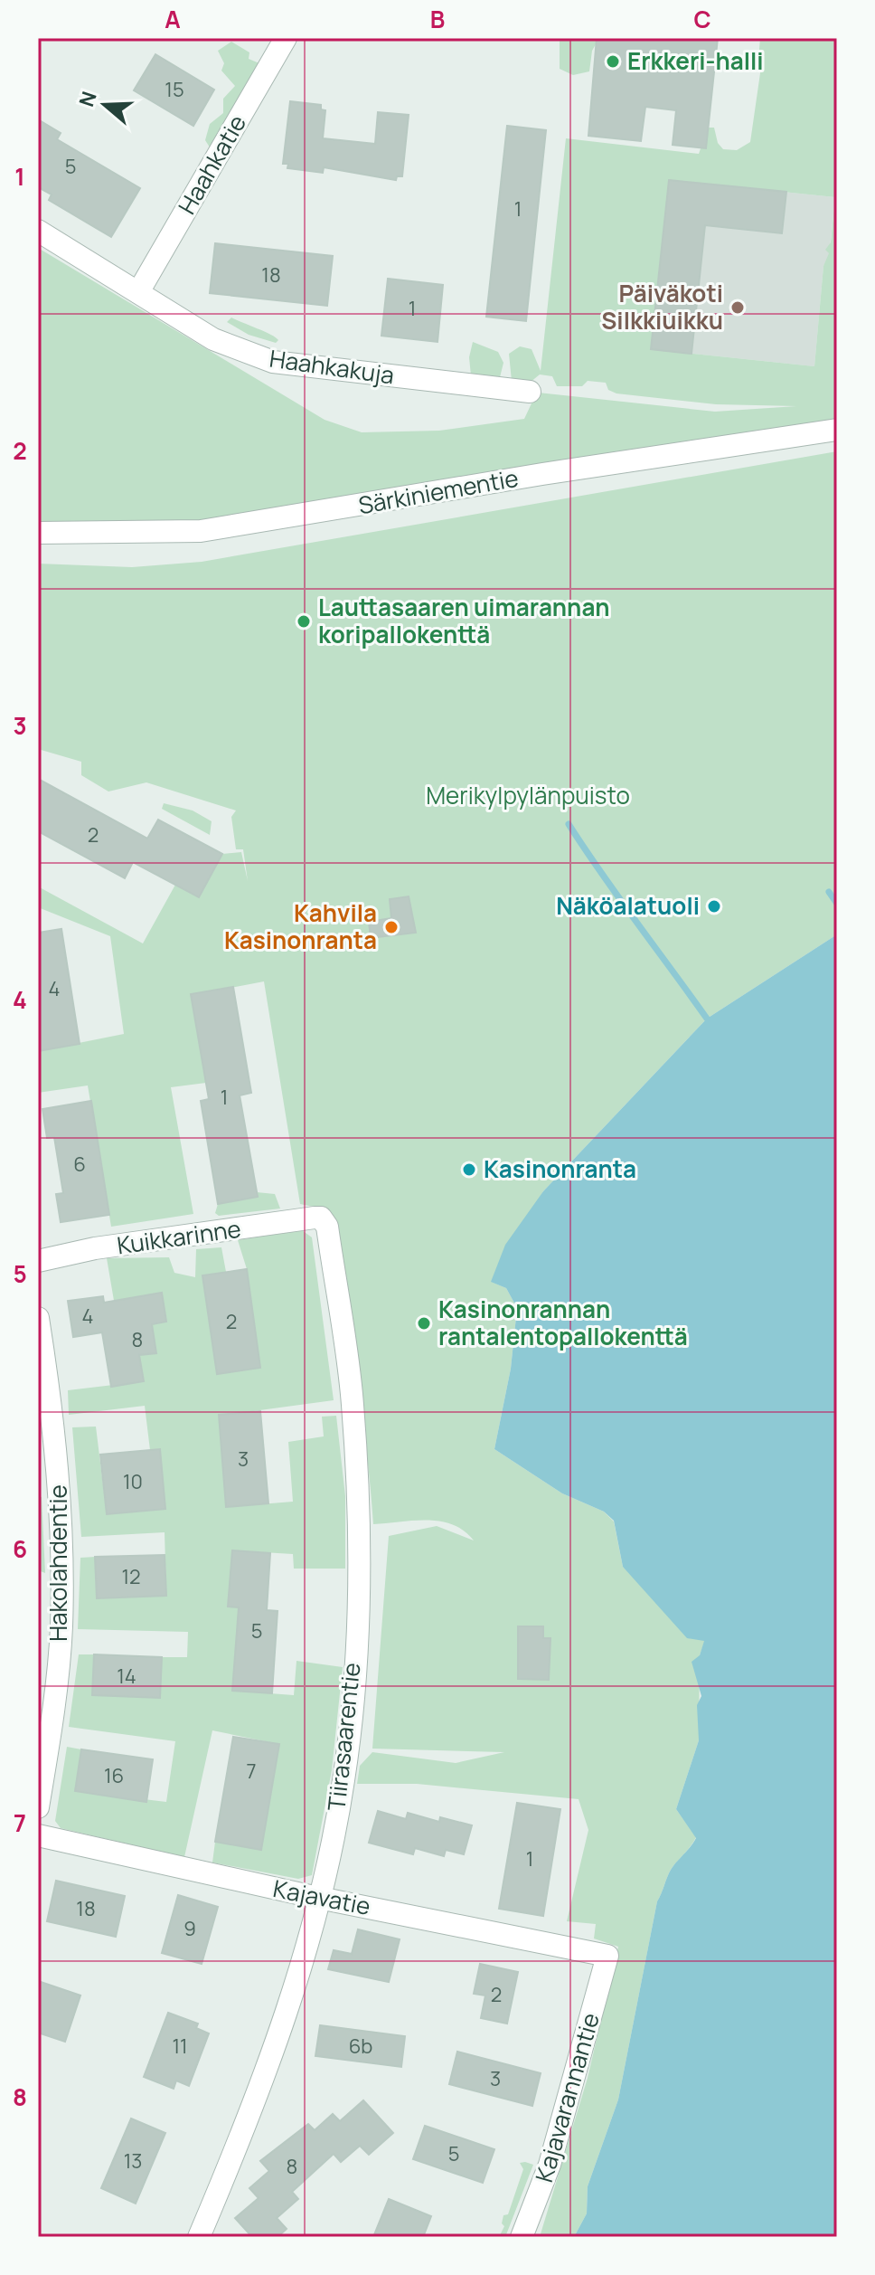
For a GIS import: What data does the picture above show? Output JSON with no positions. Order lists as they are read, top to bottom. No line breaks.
{"streets":{"street":["Haahkatie","Haahkakuja","Särkiniementie","Kuikkarinne","Hakolahdentie","Tiirasaarentie","Kajavatie","Kajavarannantie"]},"crossings":[["Haahkatie","Haahkakuja"],["Kuikkarinne","Tiirasaarentie"],["Tiirasaarentie","Kajavatie"],["Kajavatie","Kajavarannantie"]],"parks":["Merikylpylänpuisto"],"places":["Erkkeri-halli","Päiväkoti Silkkiuikku","Lauttasaaren uimarannan koripallokenttä","Näköalatuoli","Kahvila Kasinonranta","Kasinonranta","Kasinonrannan rantalentopallokenttä"],"house_numbers":["15","5","1","18","1","2","4","1","6","4","2","8","3","10","12","5","14","7","16","1","18","9","2","11","6b","3","5","13","8"],"north":"left","grid":{"columns":["A","B","C"],"rows":["1","2","3","4","5","6","7","8"]}}
